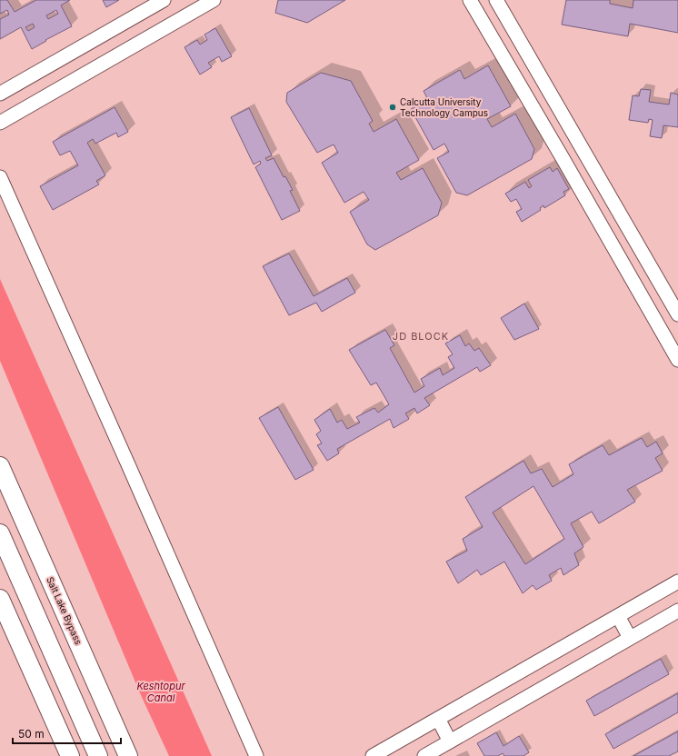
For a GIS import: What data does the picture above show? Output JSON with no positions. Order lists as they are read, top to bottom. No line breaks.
{"streets":{"main road":["Salt Lake Bypass"]},"districts":["JD BLOCK"],"water":["Keshtopur Canal"],"places":["Calcutta University Technology Campus"],"scale_bar":"50 m"}
